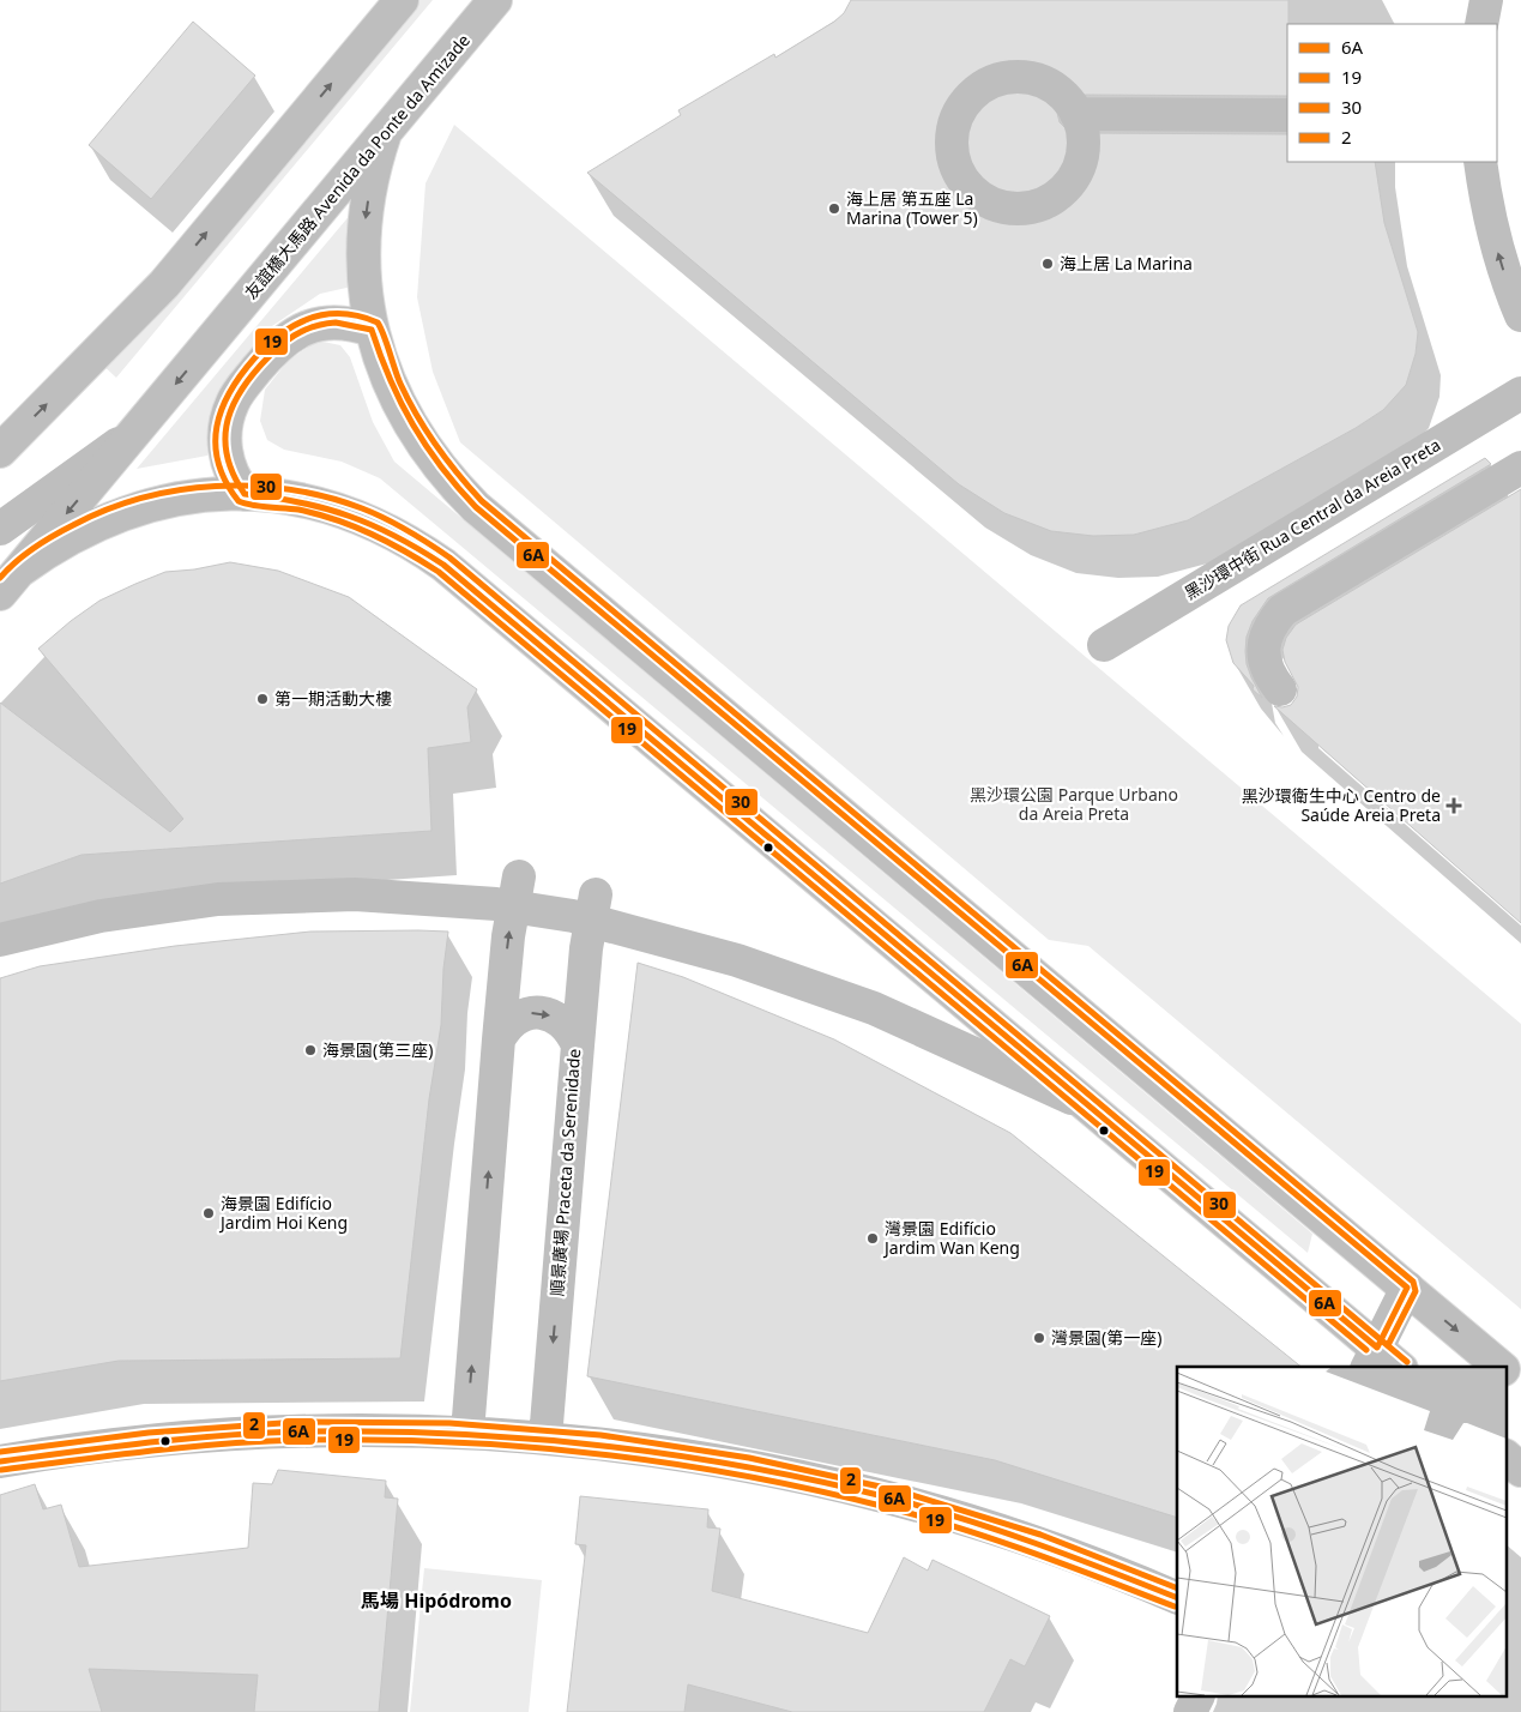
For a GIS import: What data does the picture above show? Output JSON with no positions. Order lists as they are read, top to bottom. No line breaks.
{"streets":{"main road":["友誼橋大馬路 Avenida da Ponte da Amizade","黑沙環中街 Rua Central da Areia Preta","順景廣場 Praceta da Serenidade"]},"districts":["馬場 Hipódromo"],"parks":["黑沙環公園 Parque Urbano da Areia Preta"],"places":{"other":["海上居 第五座 La Marina (Tower 5)","海上居 La Marina","第一期活動大樓","海景園(第三座)","海景園 Edifício Jardim Hoi Keng","灣景園 Edifício Jardim Wan Keng","灣景園(第一座)"],"health":["黑沙環衛生中心 Centro de Saúde Areia Preta"]},"lines":["transit line 19","transit line 6A","transit line 30","transit line 2"],"legend":["6A","19","30","2"]}
